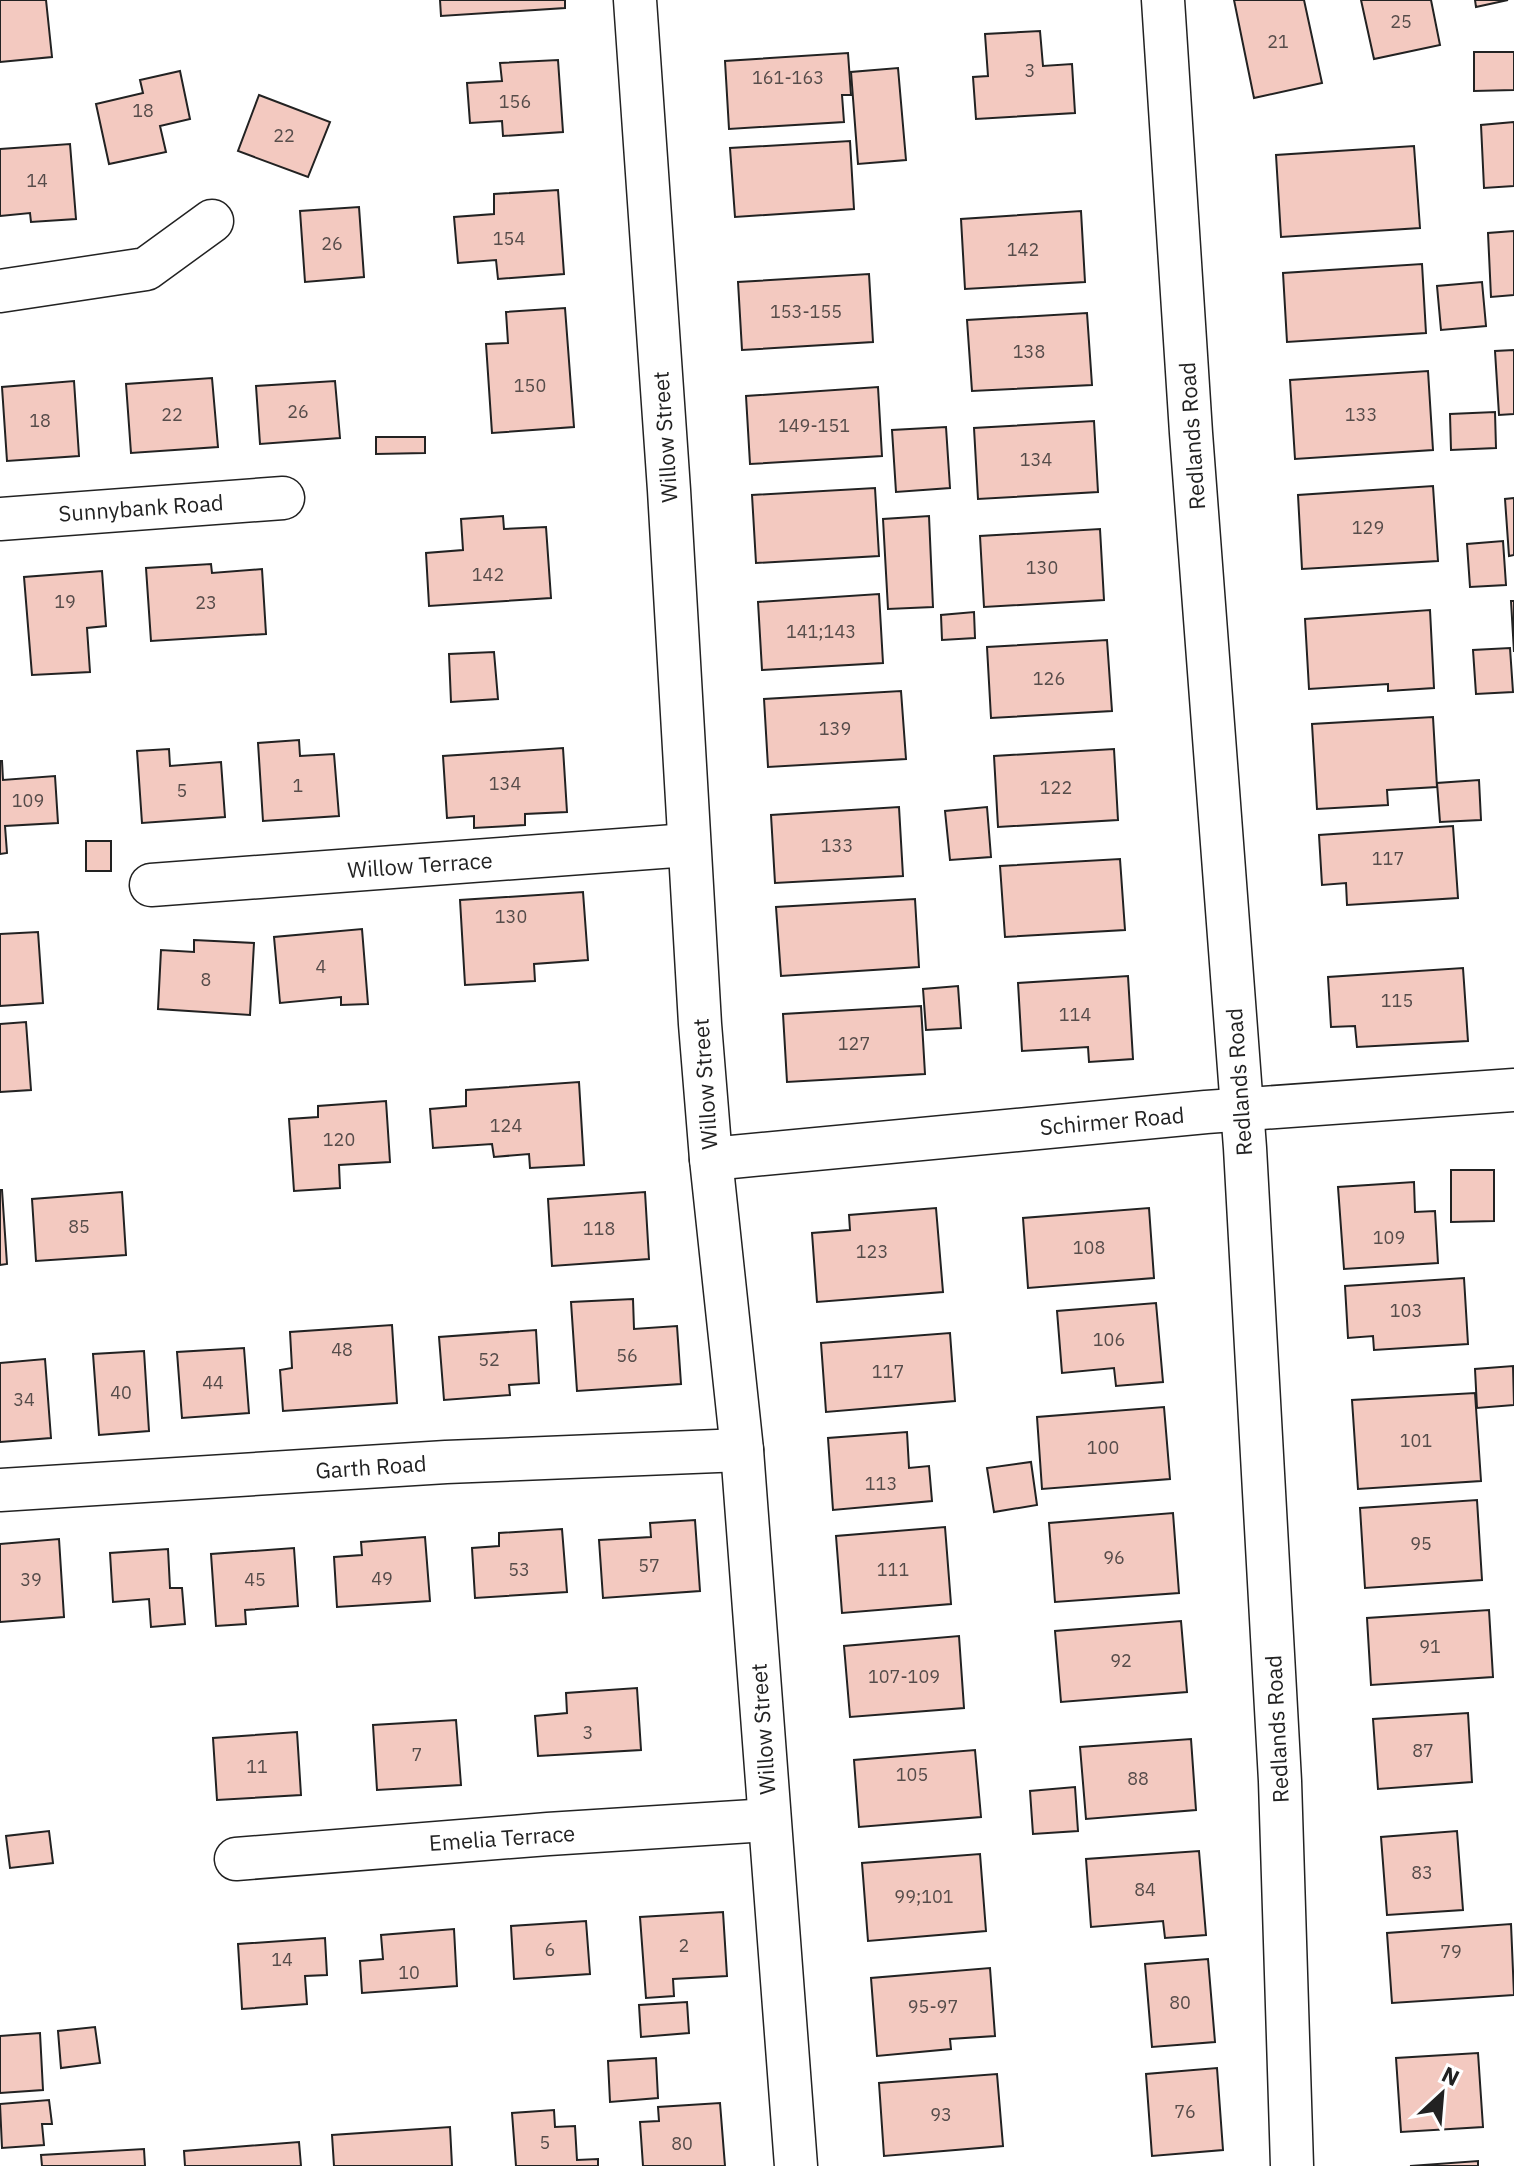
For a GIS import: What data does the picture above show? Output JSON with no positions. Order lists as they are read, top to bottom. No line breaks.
{"streets":{"street":["Redlands Road","Willow Street","Sunnybank Road","Willow Terrace","Schirmer Road","Garth Road","Emelia Terrace"]},"crossings":[["Redlands Road","Schirmer Road"],["Willow Street","Willow Terrace"],["Willow Street","Schirmer Road"],["Willow Street","Garth Road"],["Willow Street","Emelia Terrace"]],"house_numbers":["25","21","3","161-163","156","18","22","14","154","26","142","153-155","138","150","26","22","133","18","149-151","134","129","130","142","19","23","141;143","126","139","134","1","122","5","109","133","117","130","4","8","115","114","127","124","120","85","118","109","108","123","103","106","48","56","52","117","44","40","34","101","100","113","95","96","57","53","111","49","39","45","91","92","107-109","3","87","7","11","105","88","83","84","99;101","2","6","79","14","10","80","95-97","76","93","5","80"],"north":"top right"}
